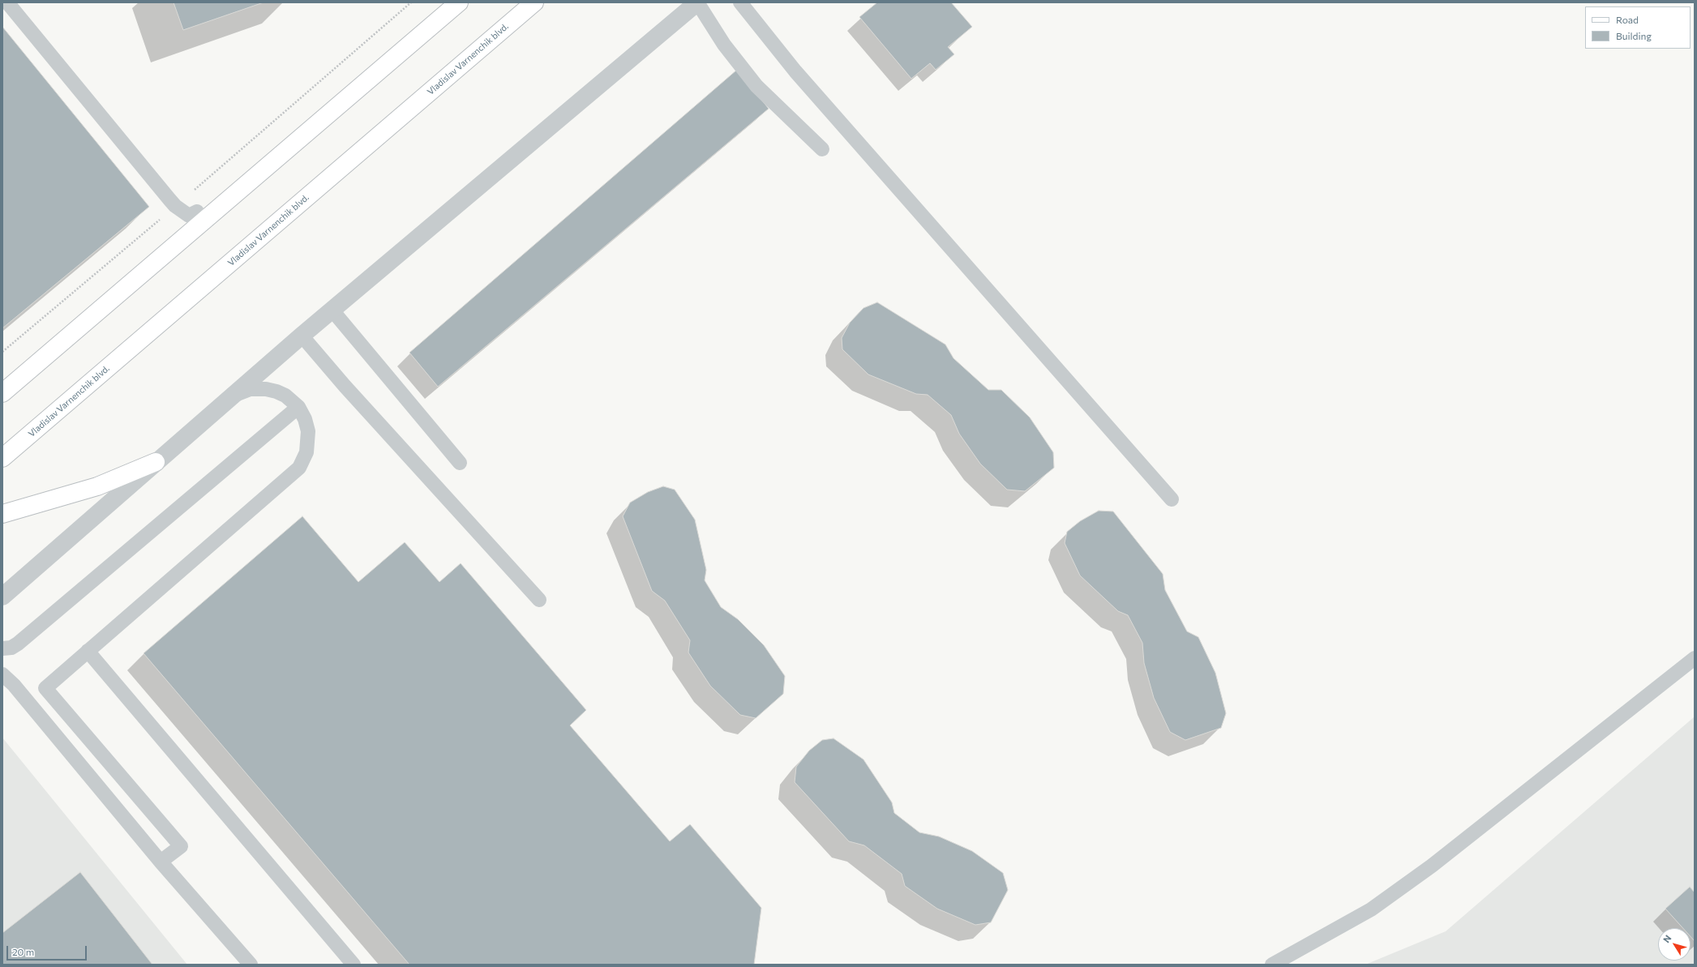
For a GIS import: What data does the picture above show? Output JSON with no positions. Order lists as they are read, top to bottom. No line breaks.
{"streets":{"main road":["Vladislav Varnenchik blvd."]},"legend":["Road","Building"],"scale_bar":"20 m","north":"top left"}
